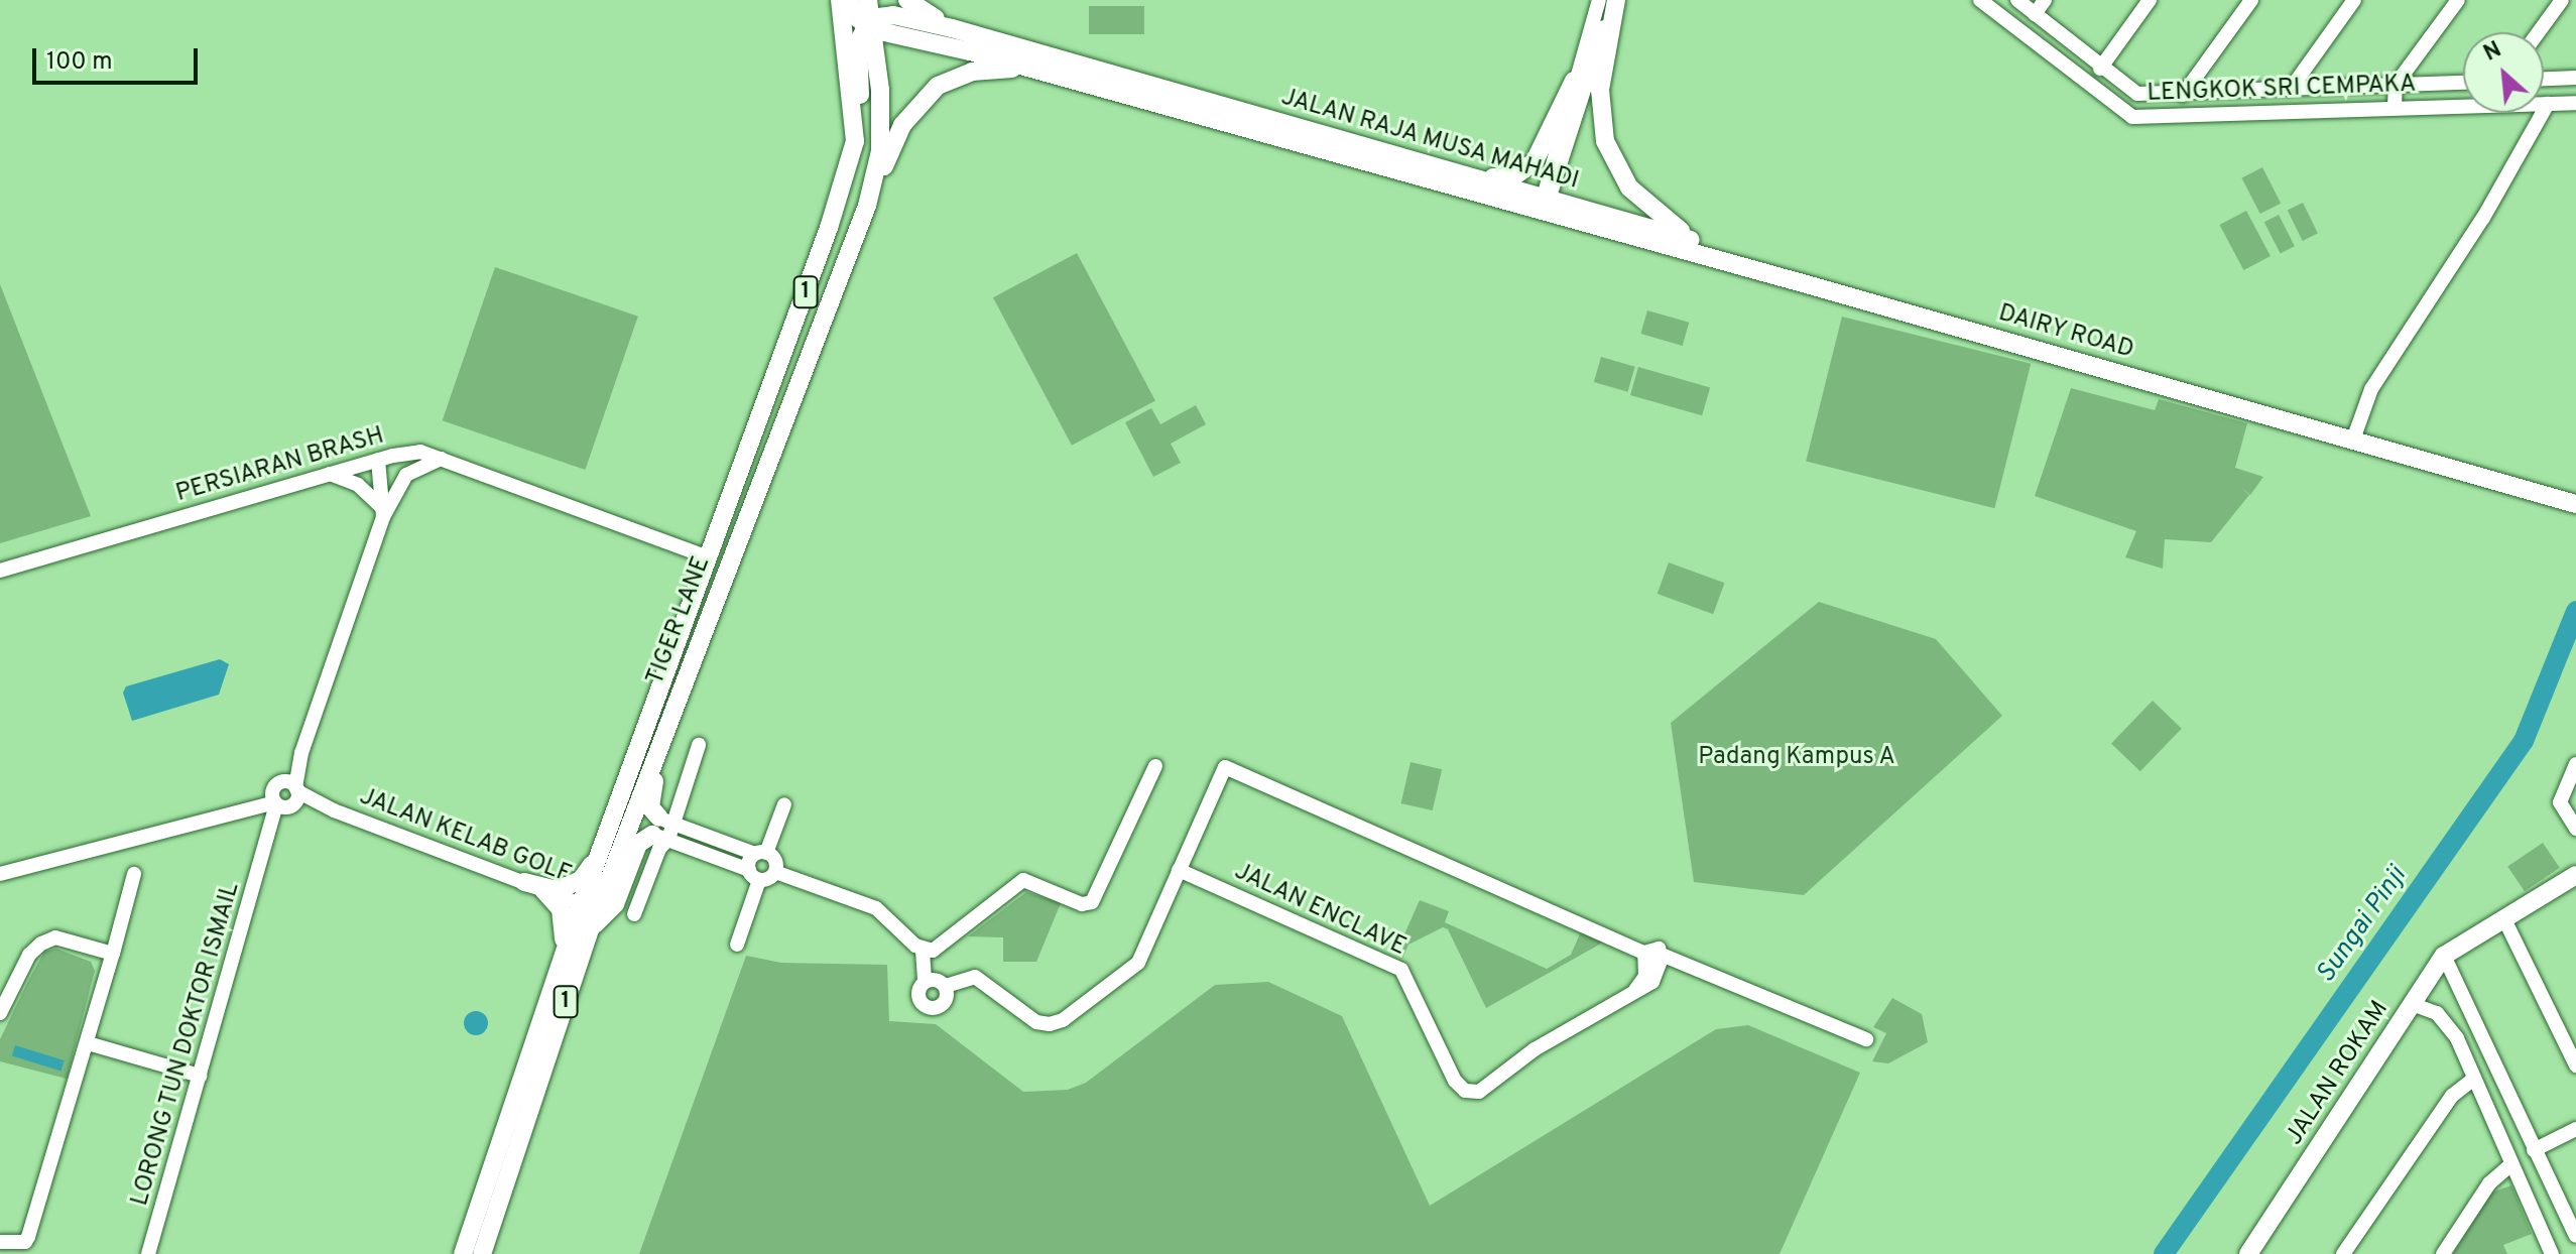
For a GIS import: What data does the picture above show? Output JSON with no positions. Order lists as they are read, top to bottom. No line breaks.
{"streets":{"main road":["JALAN RAJA MUSA MAHADI","1","DAIRY ROAD","TIGER LANE","JALAN ROKAM"],"street":["LENGKOK SRI CEMPAKA","PERSIARAN BRASH","JALAN KELAB GOLF","JALAN ENCLAVE","LORONG TUN DOKTOR ISMAIL"]},"crossings":[["JALAN RAJA MUSA MAHADI","DAIRY ROAD"],["PERSIARAN BRASH","TIGER LANE"],["PERSIARAN BRASH","LORONG TUN DOKTOR ISMAIL"],["TIGER LANE","JALAN KELAB GOLF"],["JALAN KELAB GOLF","LORONG TUN DOKTOR ISMAIL"]],"water":["Sungai Pinji"],"parks":["Padang Kampus A"],"scale_bar":"100 m","north":"top left"}
